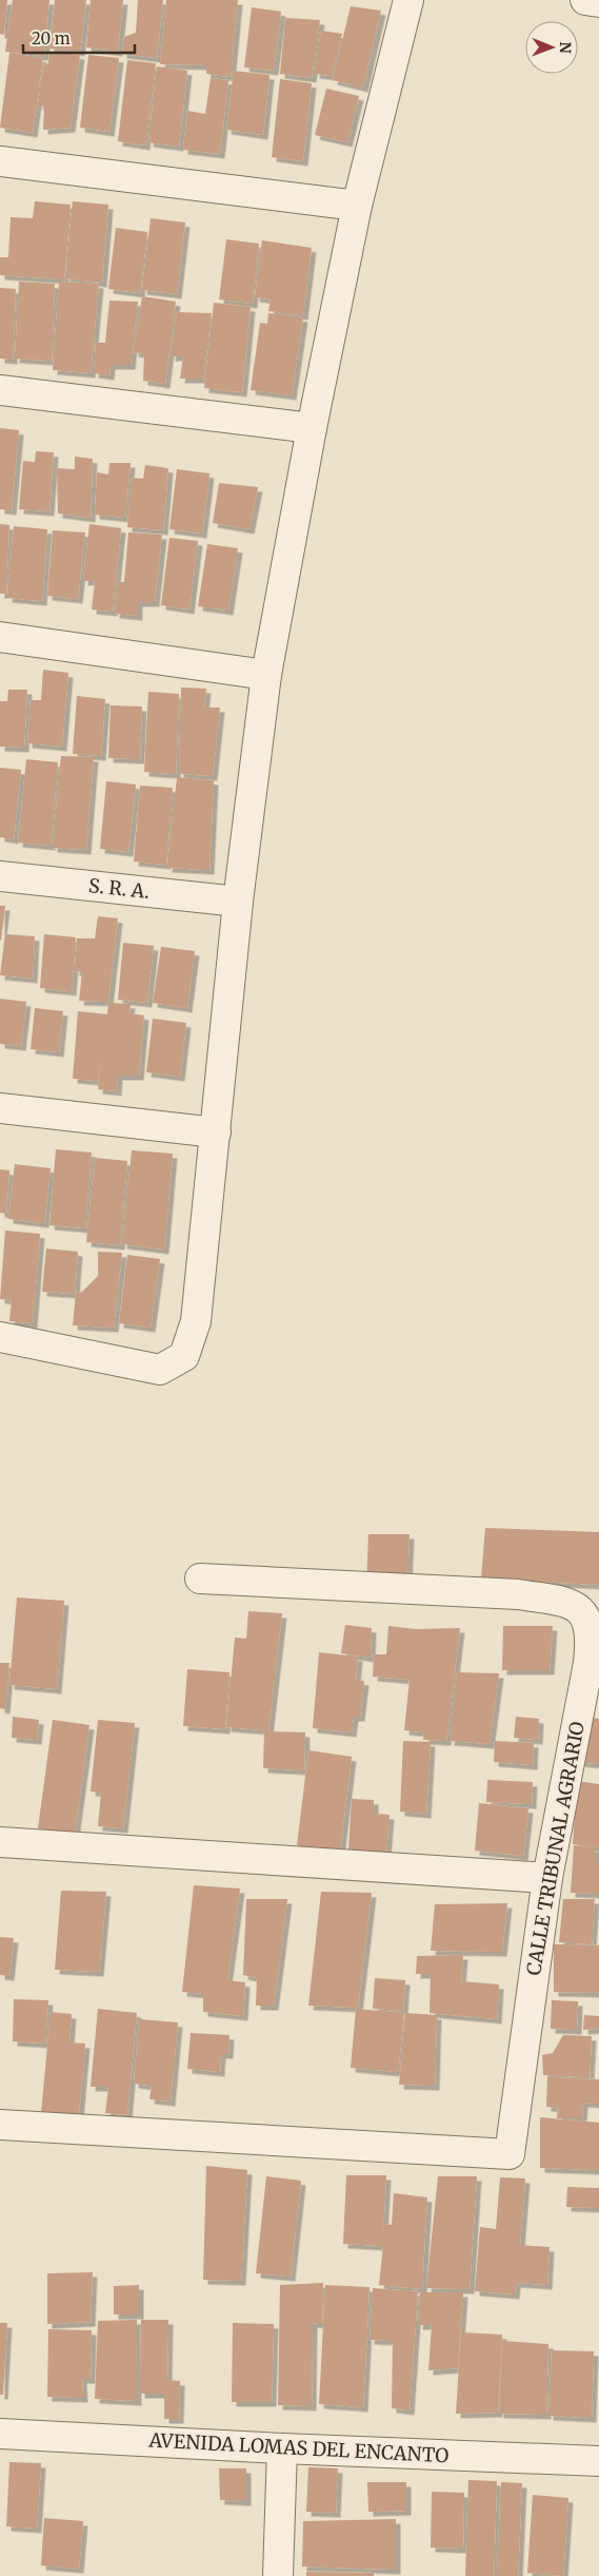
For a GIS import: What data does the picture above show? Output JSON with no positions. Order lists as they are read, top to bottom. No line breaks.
{"streets":{"street":["S. R. A.","CALLE TRIBUNAL AGRARIO","AVENIDA LOMAS DEL ENCANTO"]},"scale_bar":"20 m","north":"right"}
